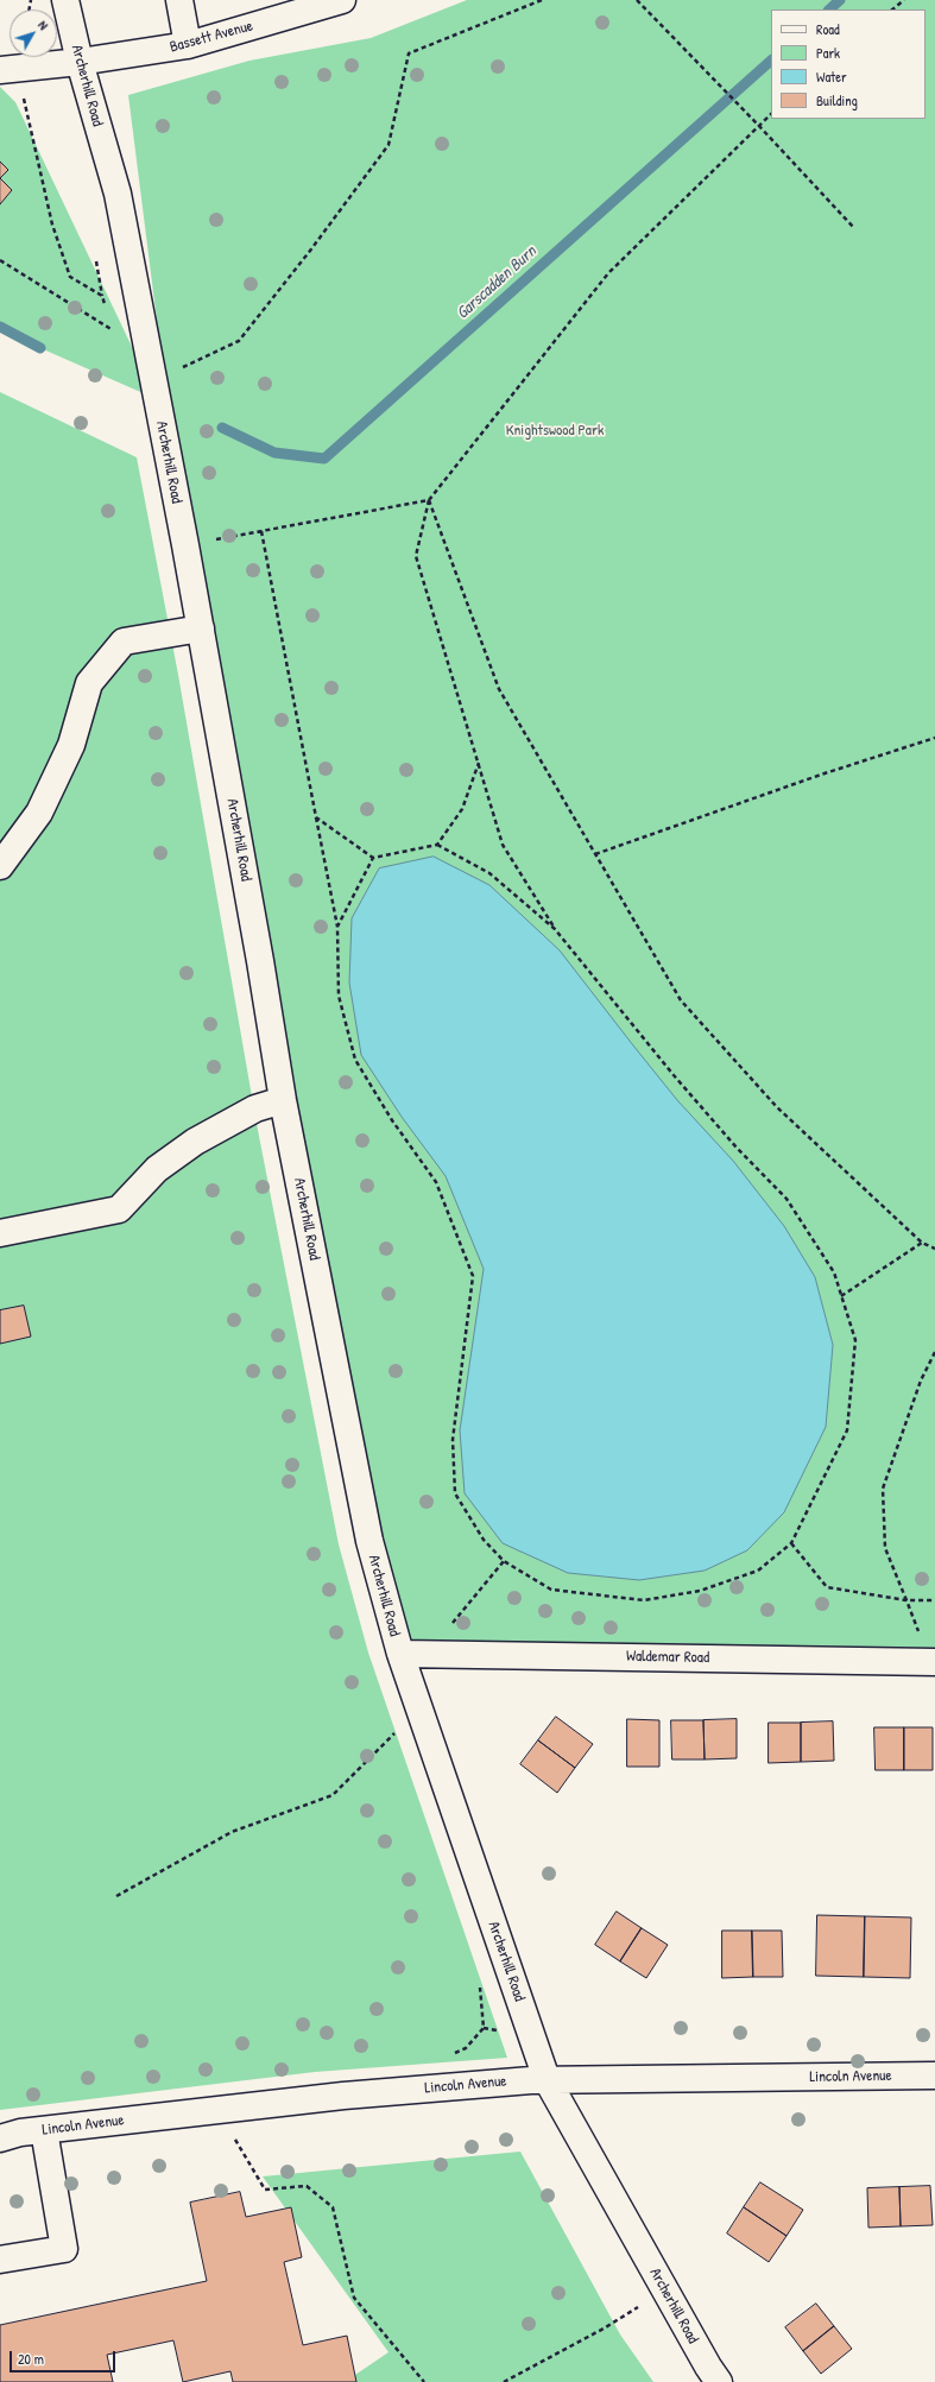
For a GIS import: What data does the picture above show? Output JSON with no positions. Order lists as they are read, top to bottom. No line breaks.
{"streets":{"street":["Bassett Avenue","Archerhill Road","Waldemar Road","Lincoln Avenue"]},"crossings":[["Bassett Avenue","Archerhill Road"],["Archerhill Road","Waldemar Road"],["Archerhill Road","Lincoln Avenue"]],"water":["Garscadden Burn"],"parks":["Knightswood Park"],"legend":["Road","Park","Water","Building"],"scale_bar":"20 m","north":"top right"}
